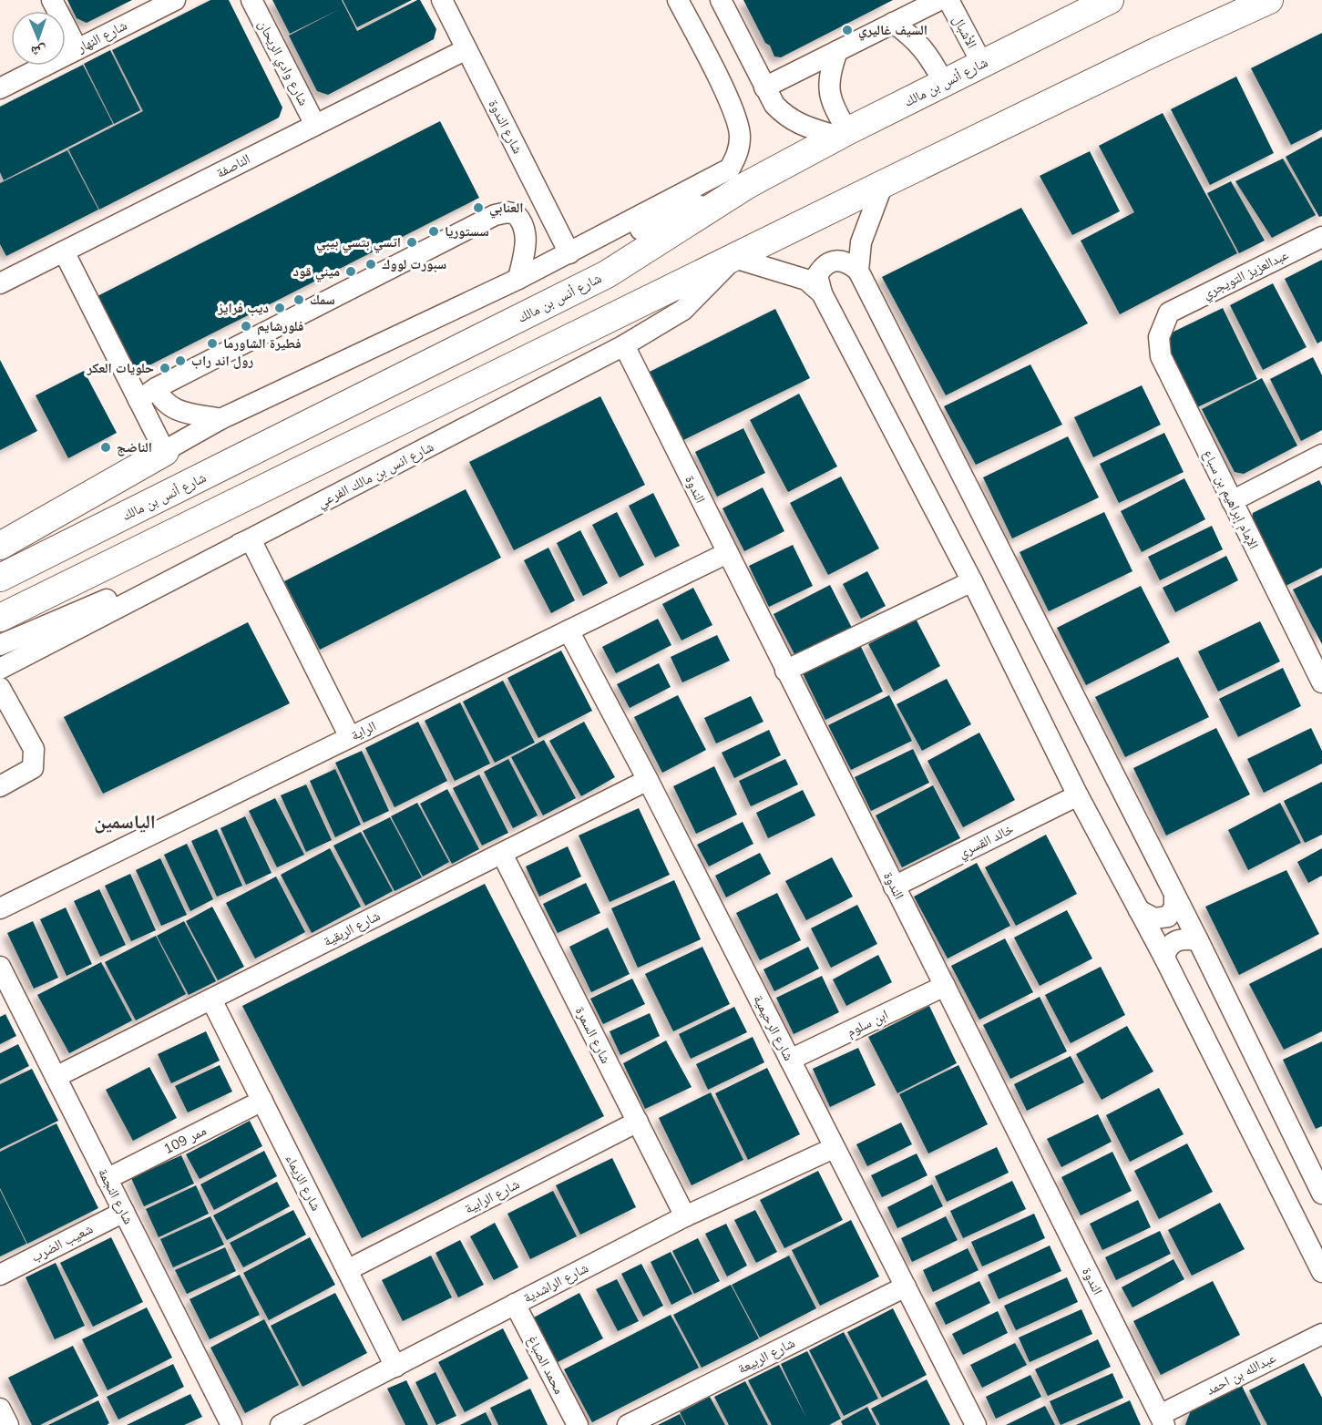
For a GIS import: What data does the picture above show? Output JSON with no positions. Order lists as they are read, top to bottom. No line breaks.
{"streets":{"main road":["شارع أنس بن مالك"],"street":["الأشبال","شارع النهار","شارع وادي الريحان","شارع الندوة","الناصفة","عبدالعزيز التويجري","شارع انس بن مالك الفرعي","الندوة","الإمام إبراهيم بن سباع","الراية","خالد القسري","شارع الربقية","ابن سلوم","شارع الرحيمية","شارع السمرة","ممر 109","شارع الزيماء","شارع النجمة","شارع الرابية","شعيب الضرب","شارع الراشدية","شارع الربيعة","محمد الصباغ","عبدالله بن احمد"]},"crossings":[["الأشبال","شارع أنس بن مالك"],["شارع وادي الريحان","الناصفة"],["شارع الندوة","الناصفة"],["عبدالعزيز التويجري","الإمام إبراهيم بن سباع"],["شارع انس بن مالك الفرعي","الندوة"],["الندوة","الراية"],["الندوة","خالد القسري"],["الندوة","ابن سلوم"],["الندوة","عبدالله بن احمد"],["الراية","شارع الرحيمية"],["شارع الربقية","شارع الرحيمية"],["شارع الربقية","شارع السمرة"],["شارع الربقية","شارع الزيماء"],["شارع الربقية","شارع النجمة"],["ابن سلوم","شارع الرحيمية"],["شارع الرحيمية","شارع الراشدية"],["شارع الرحيمية","شارع الربيعة"],["شارع السمرة","شارع الرابية"],["شارع السمرة","شارع الراشدية"],["ممر 109","شارع الزيماء"],["ممر 109","شارع النجمة"],["شارع الزيماء","شارع الرابية"],["شارع الزيماء","شارع الراشدية"],["شارع النجمة","شعيب الضرب"],["شارع الراشدية","محمد الصباغ"]],"districts":["الياسمين"],"places":["السيف غاليري","العنابي","سستوريا","اتسي بتسي بيبي","سبورت لووك","ميني قود","سمك","ديب فرايز","فلورشايم","فطيرة الشاورما","رول اند راب","حلويات العكر","الناضج"],"north":"bottom"}
